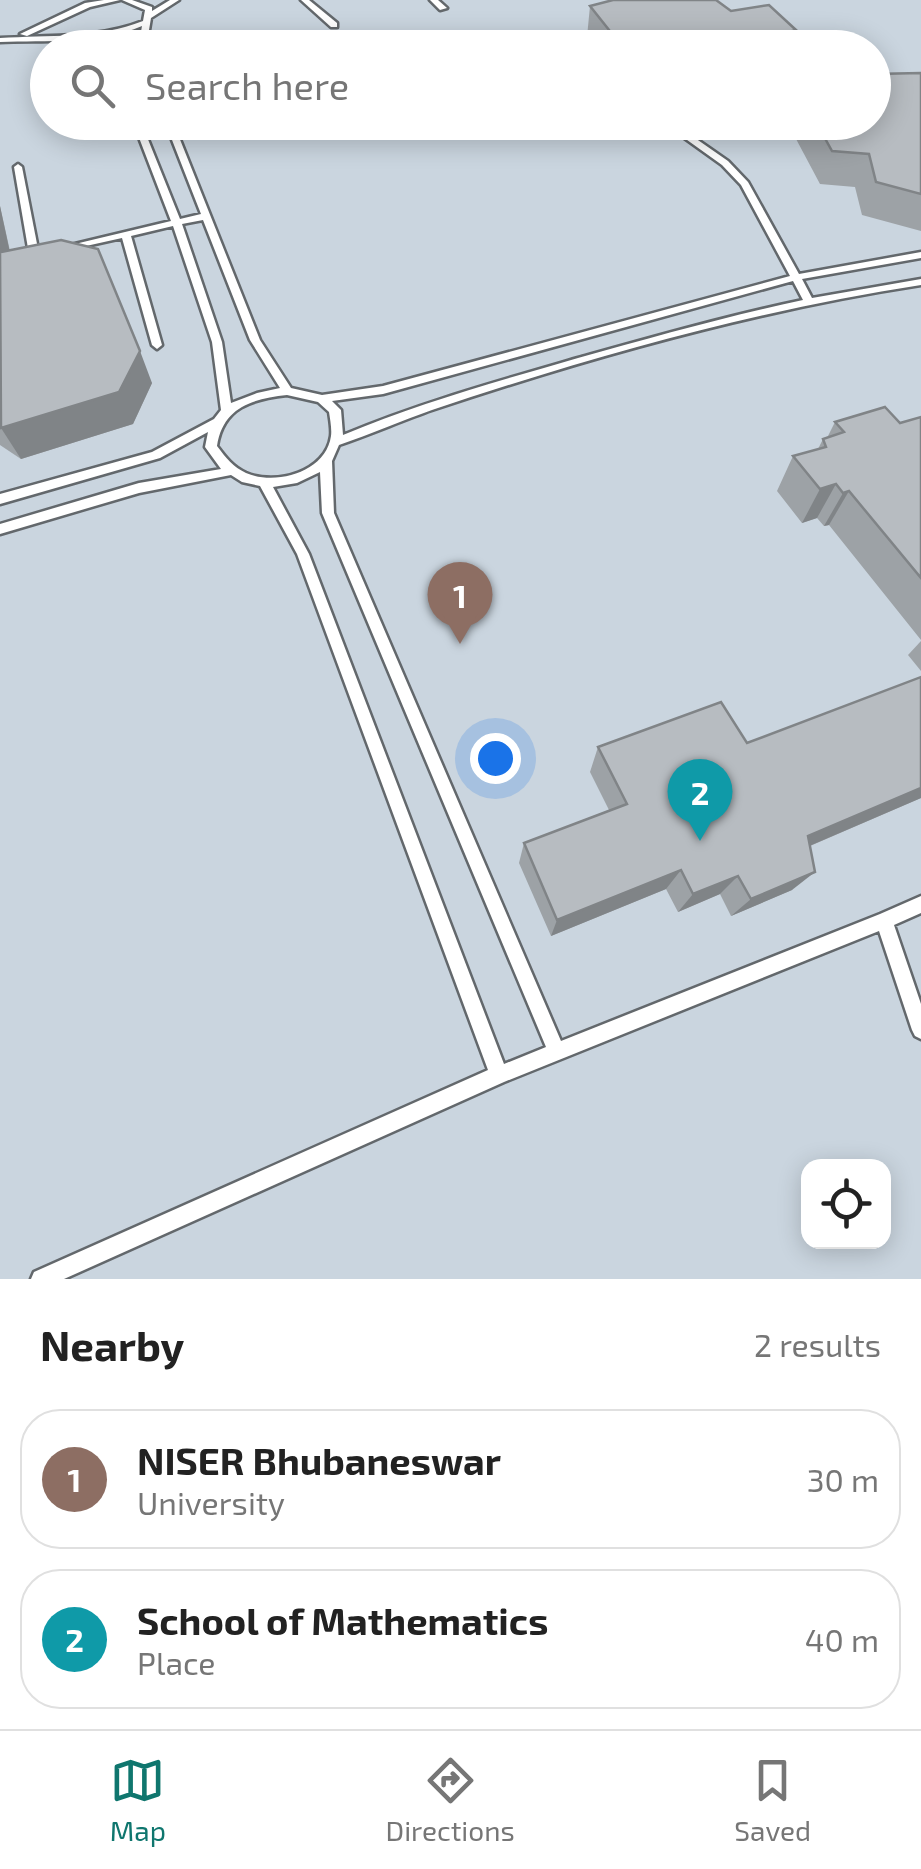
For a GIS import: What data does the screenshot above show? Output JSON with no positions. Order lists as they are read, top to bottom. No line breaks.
{"page":{"search":"Search here","pins":["1","2"],"heading":["Nearby","2 results"],"list":[{"mark":"1","name":"NISER Bhubaneswar","note":"University","value":"30 m"},{"mark":"2","name":"School of Mathematics","note":"Place","value":"40 m"}],"nav":["Map","Directions","Saved"]}}
